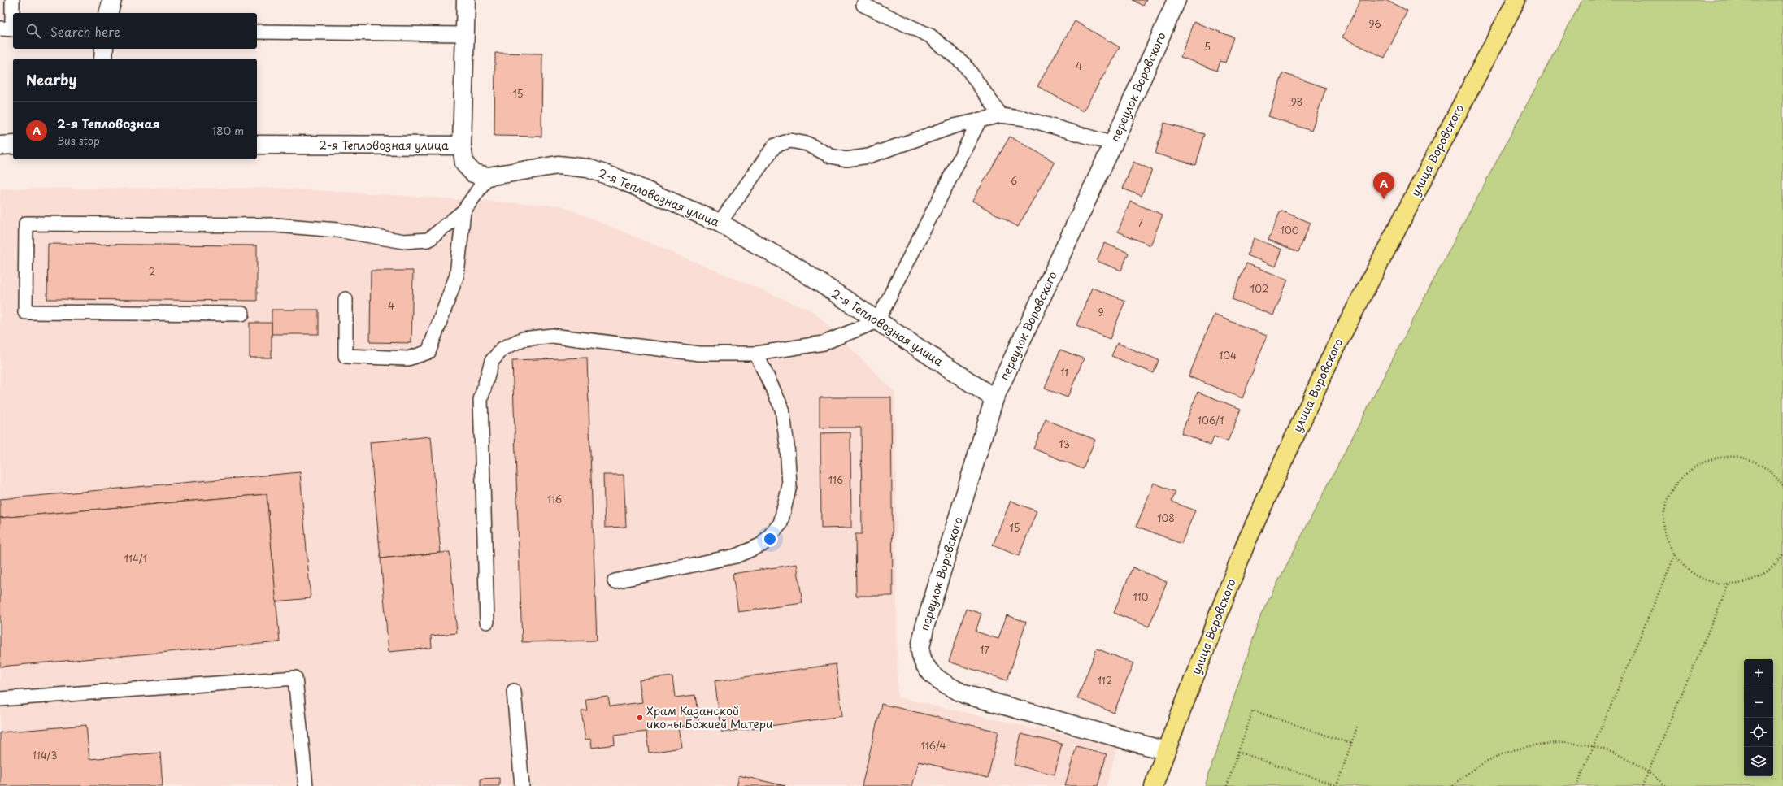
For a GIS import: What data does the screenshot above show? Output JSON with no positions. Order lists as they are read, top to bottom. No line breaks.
{"streets":{"main road":["улица Воровского"],"street":["переулок Воровского","2-я Тепловозная улица"]},"crossings":[["переулок Воровского","2-я Тепловозная улица"],["переулок Воровского","улица Воровского"]],"places":["Храм Казанской иконы Божией Матери"],"house_numbers":["96","5","4","15","98","6","7","100","2","102","4","9","104","11","106/1","13","116","116","108","15","114/1","110","17","112","116/4","114/3"],"page":{"search":"Search here","heading":"Nearby","list":[{"mark":"A","name":"2-я Тепловозная","note":"Bus stop","value":"180 m"}],"pins":"A","map_buttons":["+","−"]}}
